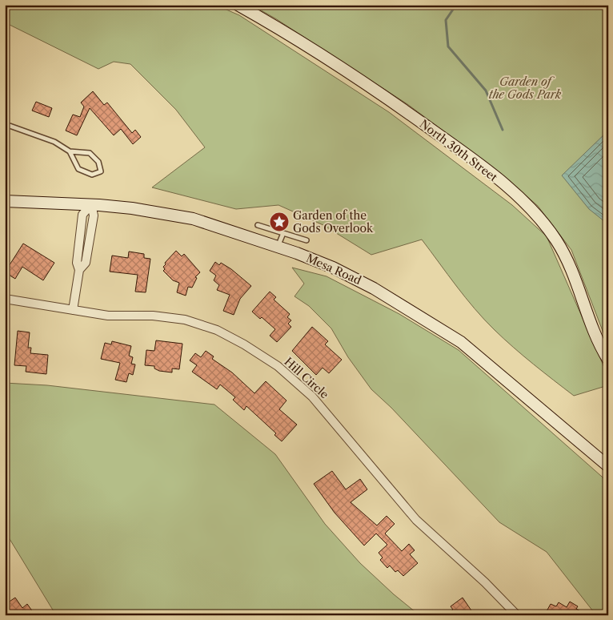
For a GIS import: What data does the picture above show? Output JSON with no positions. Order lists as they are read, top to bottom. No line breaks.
{"streets":{"main road":["North 30th Street","Mesa Road"],"street":["Hill Circle"]},"parks":["Garden of the Gods Park"],"places":{"place":["Garden of the Gods Overlook"]}}
